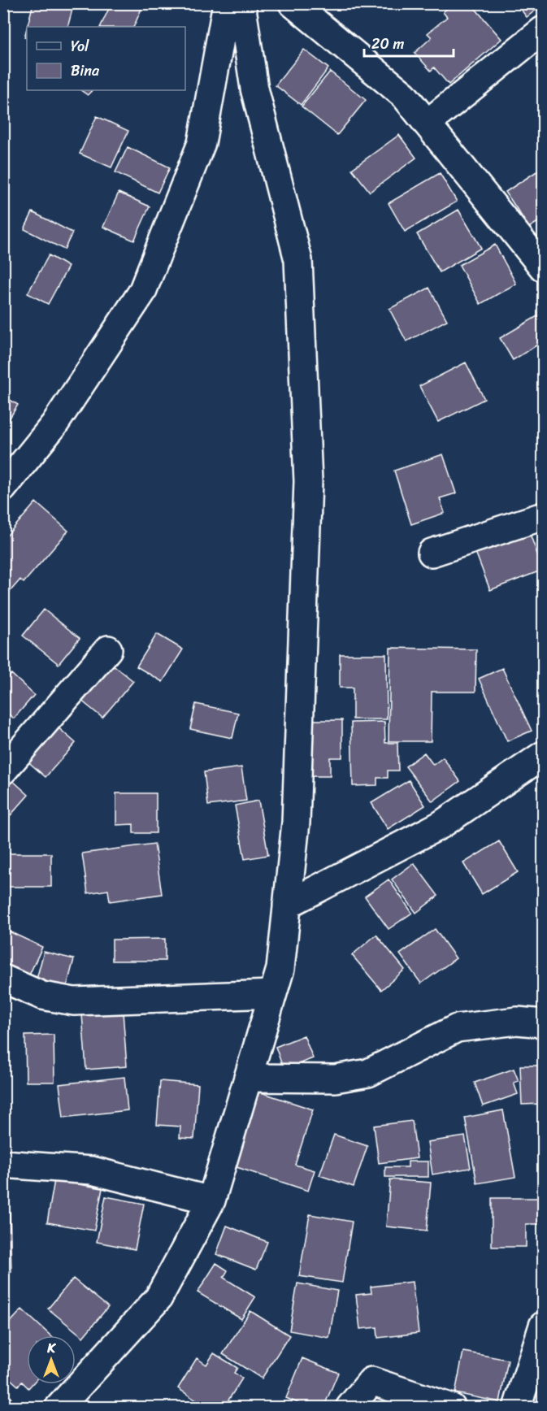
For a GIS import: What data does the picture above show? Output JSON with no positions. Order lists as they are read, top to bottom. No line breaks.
{"legend":["Yol","Bina"],"scale_bar":"20 m","north":"top"}
